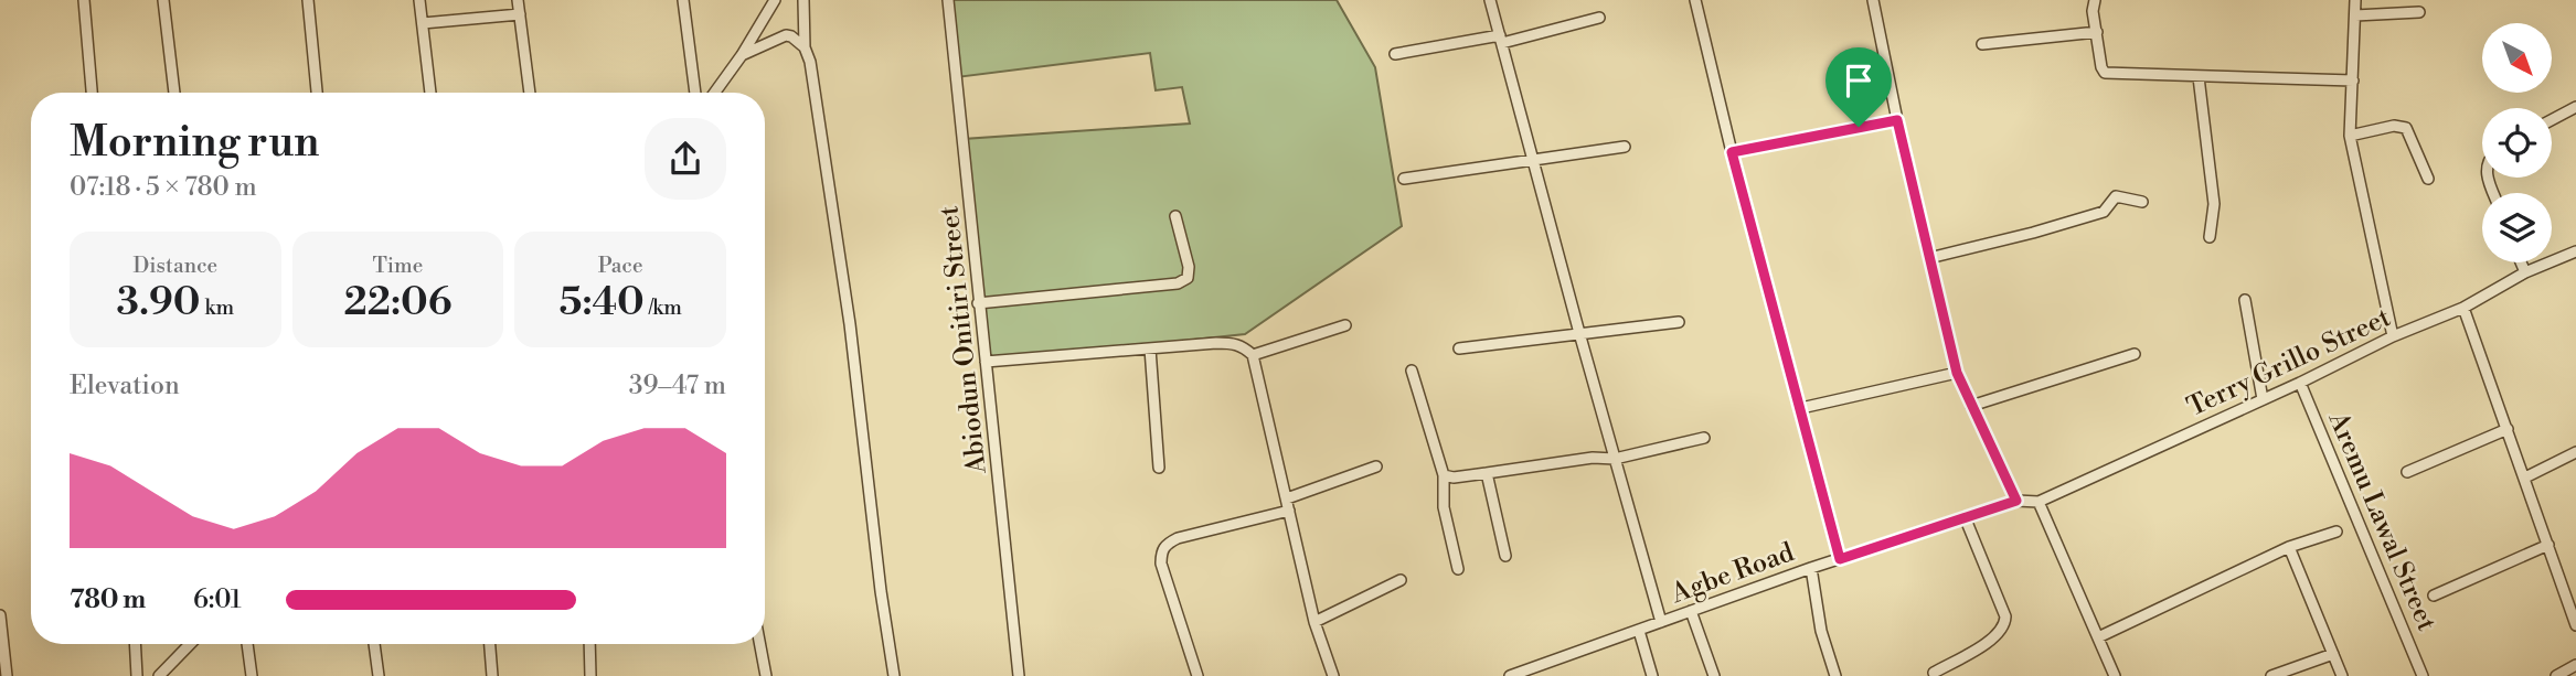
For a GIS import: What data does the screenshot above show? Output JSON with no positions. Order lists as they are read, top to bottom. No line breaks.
{"streets":{"street":["Abiodun Onitiri Street","Terry Grillo Street","Aremu Lawal Street","Agbe Road"]},"crossings":[["Terry Grillo Street","Aremu Lawal Street"],["Terry Grillo Street","Agbe Road"]],"north":"bottom right","page":{"heading":["Morning run","07:18 · 5 × 780 m"],"stats":[["Distance","3.90 km"],["Time","22:06"],["Pace","5:40 /km"]],"chart":["Elevation","39–47 m"],"list":[{"name":"780 m","note":"6:01"}]}}
